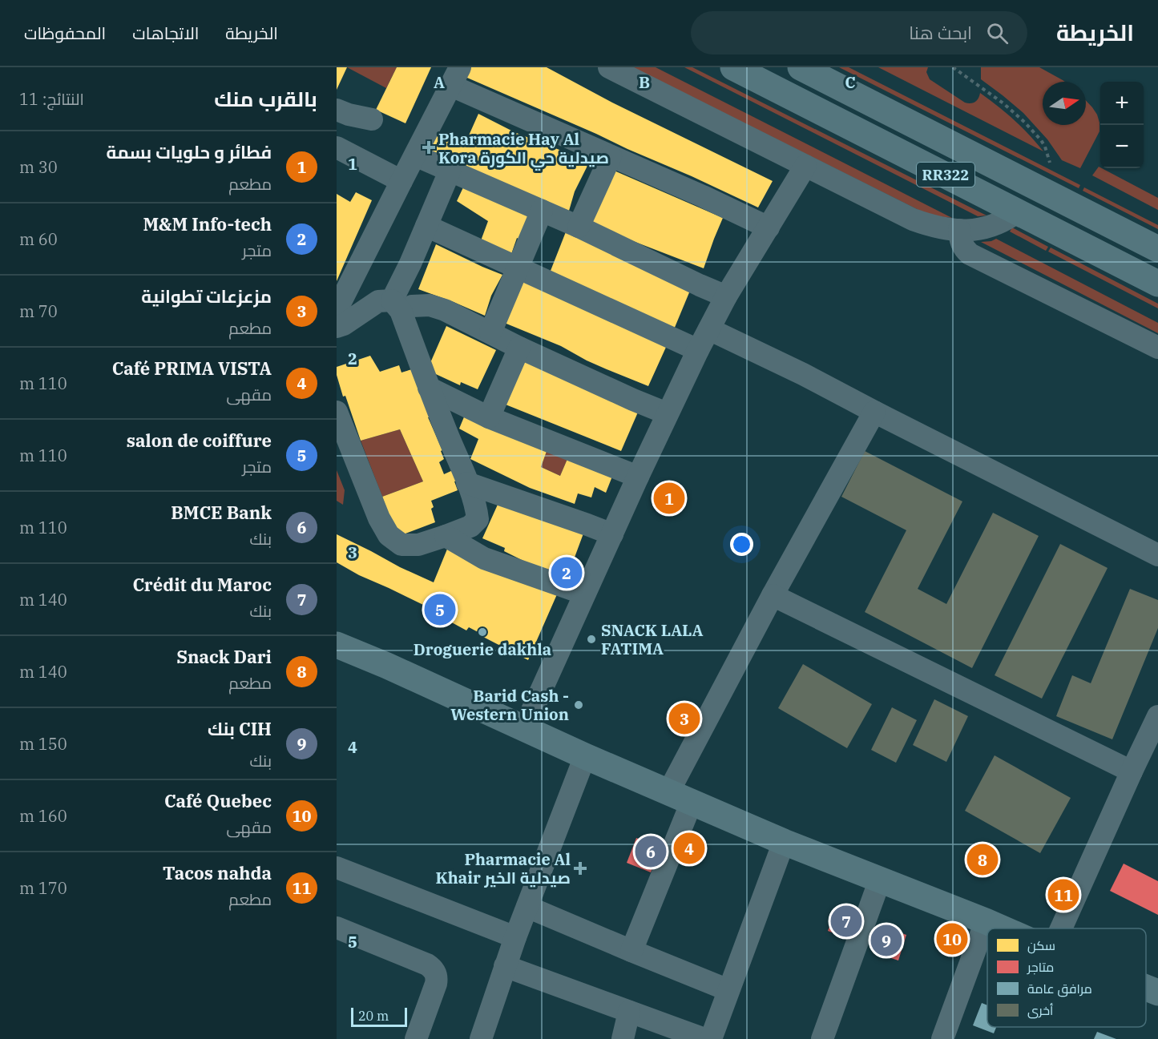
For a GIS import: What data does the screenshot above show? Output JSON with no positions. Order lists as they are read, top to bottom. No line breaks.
{"streets":{"main road":["RR322"]},"places":{"health":["Pharmacie Hay Al Kora صيدلية حي الكورة","Pharmacie Al Khair صيدلية الخير"],"other":["Droguerie dakhla","SNACK LALA FATIMA","Barid Cash - Western Union"]},"legend":["سكن","متاجر","مرافق عامة","أخرى"],"scale_bar":"20 m","north":"right","page":{"header":"الخريطة","search":"ابحث هنا","nav":["الخريطة","الاتجاهات","المحفوظات"],"heading":["بالقرب منك","النتائج: 11"],"map_buttons":["+","−"],"list":[{"mark":"1","name":"فطائر و حلويات بسمة","note":"مطعم","value":"30 m"},{"mark":"2","name":"M&M Info-tech","note":"متجر","value":"60 m"},{"mark":"3","name":"مزعزعات تطوانية","note":"مطعم","value":"70 m"},{"mark":"4","name":"Café PRIMA VISTA","note":"مقهى","value":"110 m"},{"mark":"5","name":"salon de coiffure","note":"متجر","value":"110 m"},{"mark":"6","name":"BMCE Bank","note":"بنك","value":"110 m"},{"mark":"7","name":"Crédit du Maroc","note":"بنك","value":"140 m"},{"mark":"8","name":"Snack Dari","note":"مطعم","value":"140 m"},{"mark":"9","name":"CIH بنك","note":"بنك","value":"150 m"},{"mark":"10","name":"Café Quebec","note":"مقهى","value":"160 m"},{"mark":"11","name":"Tacos nahda","note":"مطعم","value":"170 m"}],"pins":["1","2","5","3","4","6","8","11","7","10","9"],"scale":"20 m"},"grid":{"columns":["A","B","C"],"rows":["1","2","3","4","5"]}}
